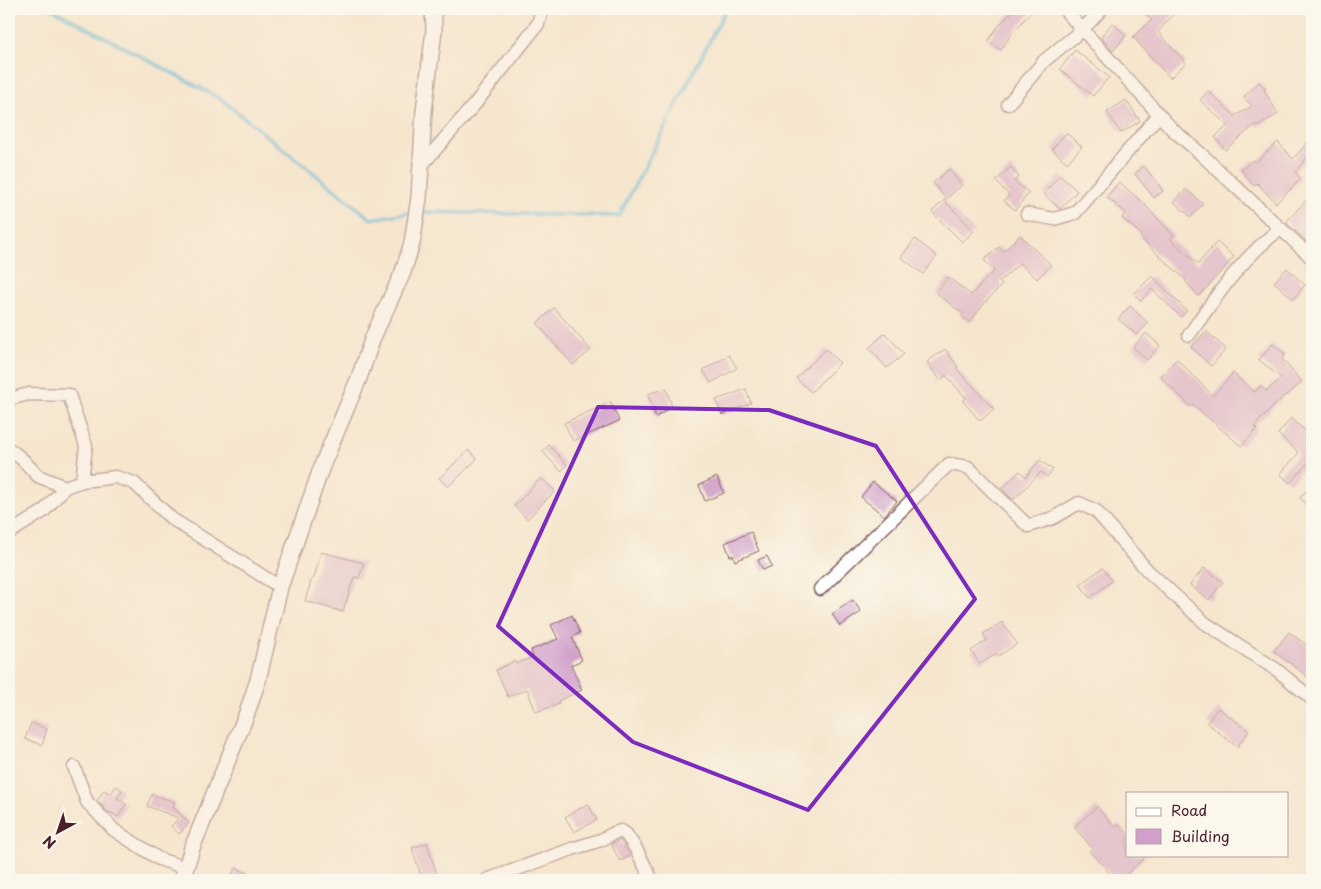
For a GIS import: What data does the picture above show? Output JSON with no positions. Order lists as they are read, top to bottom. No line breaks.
{"legend":["Road","Building"],"north":"bottom left"}
